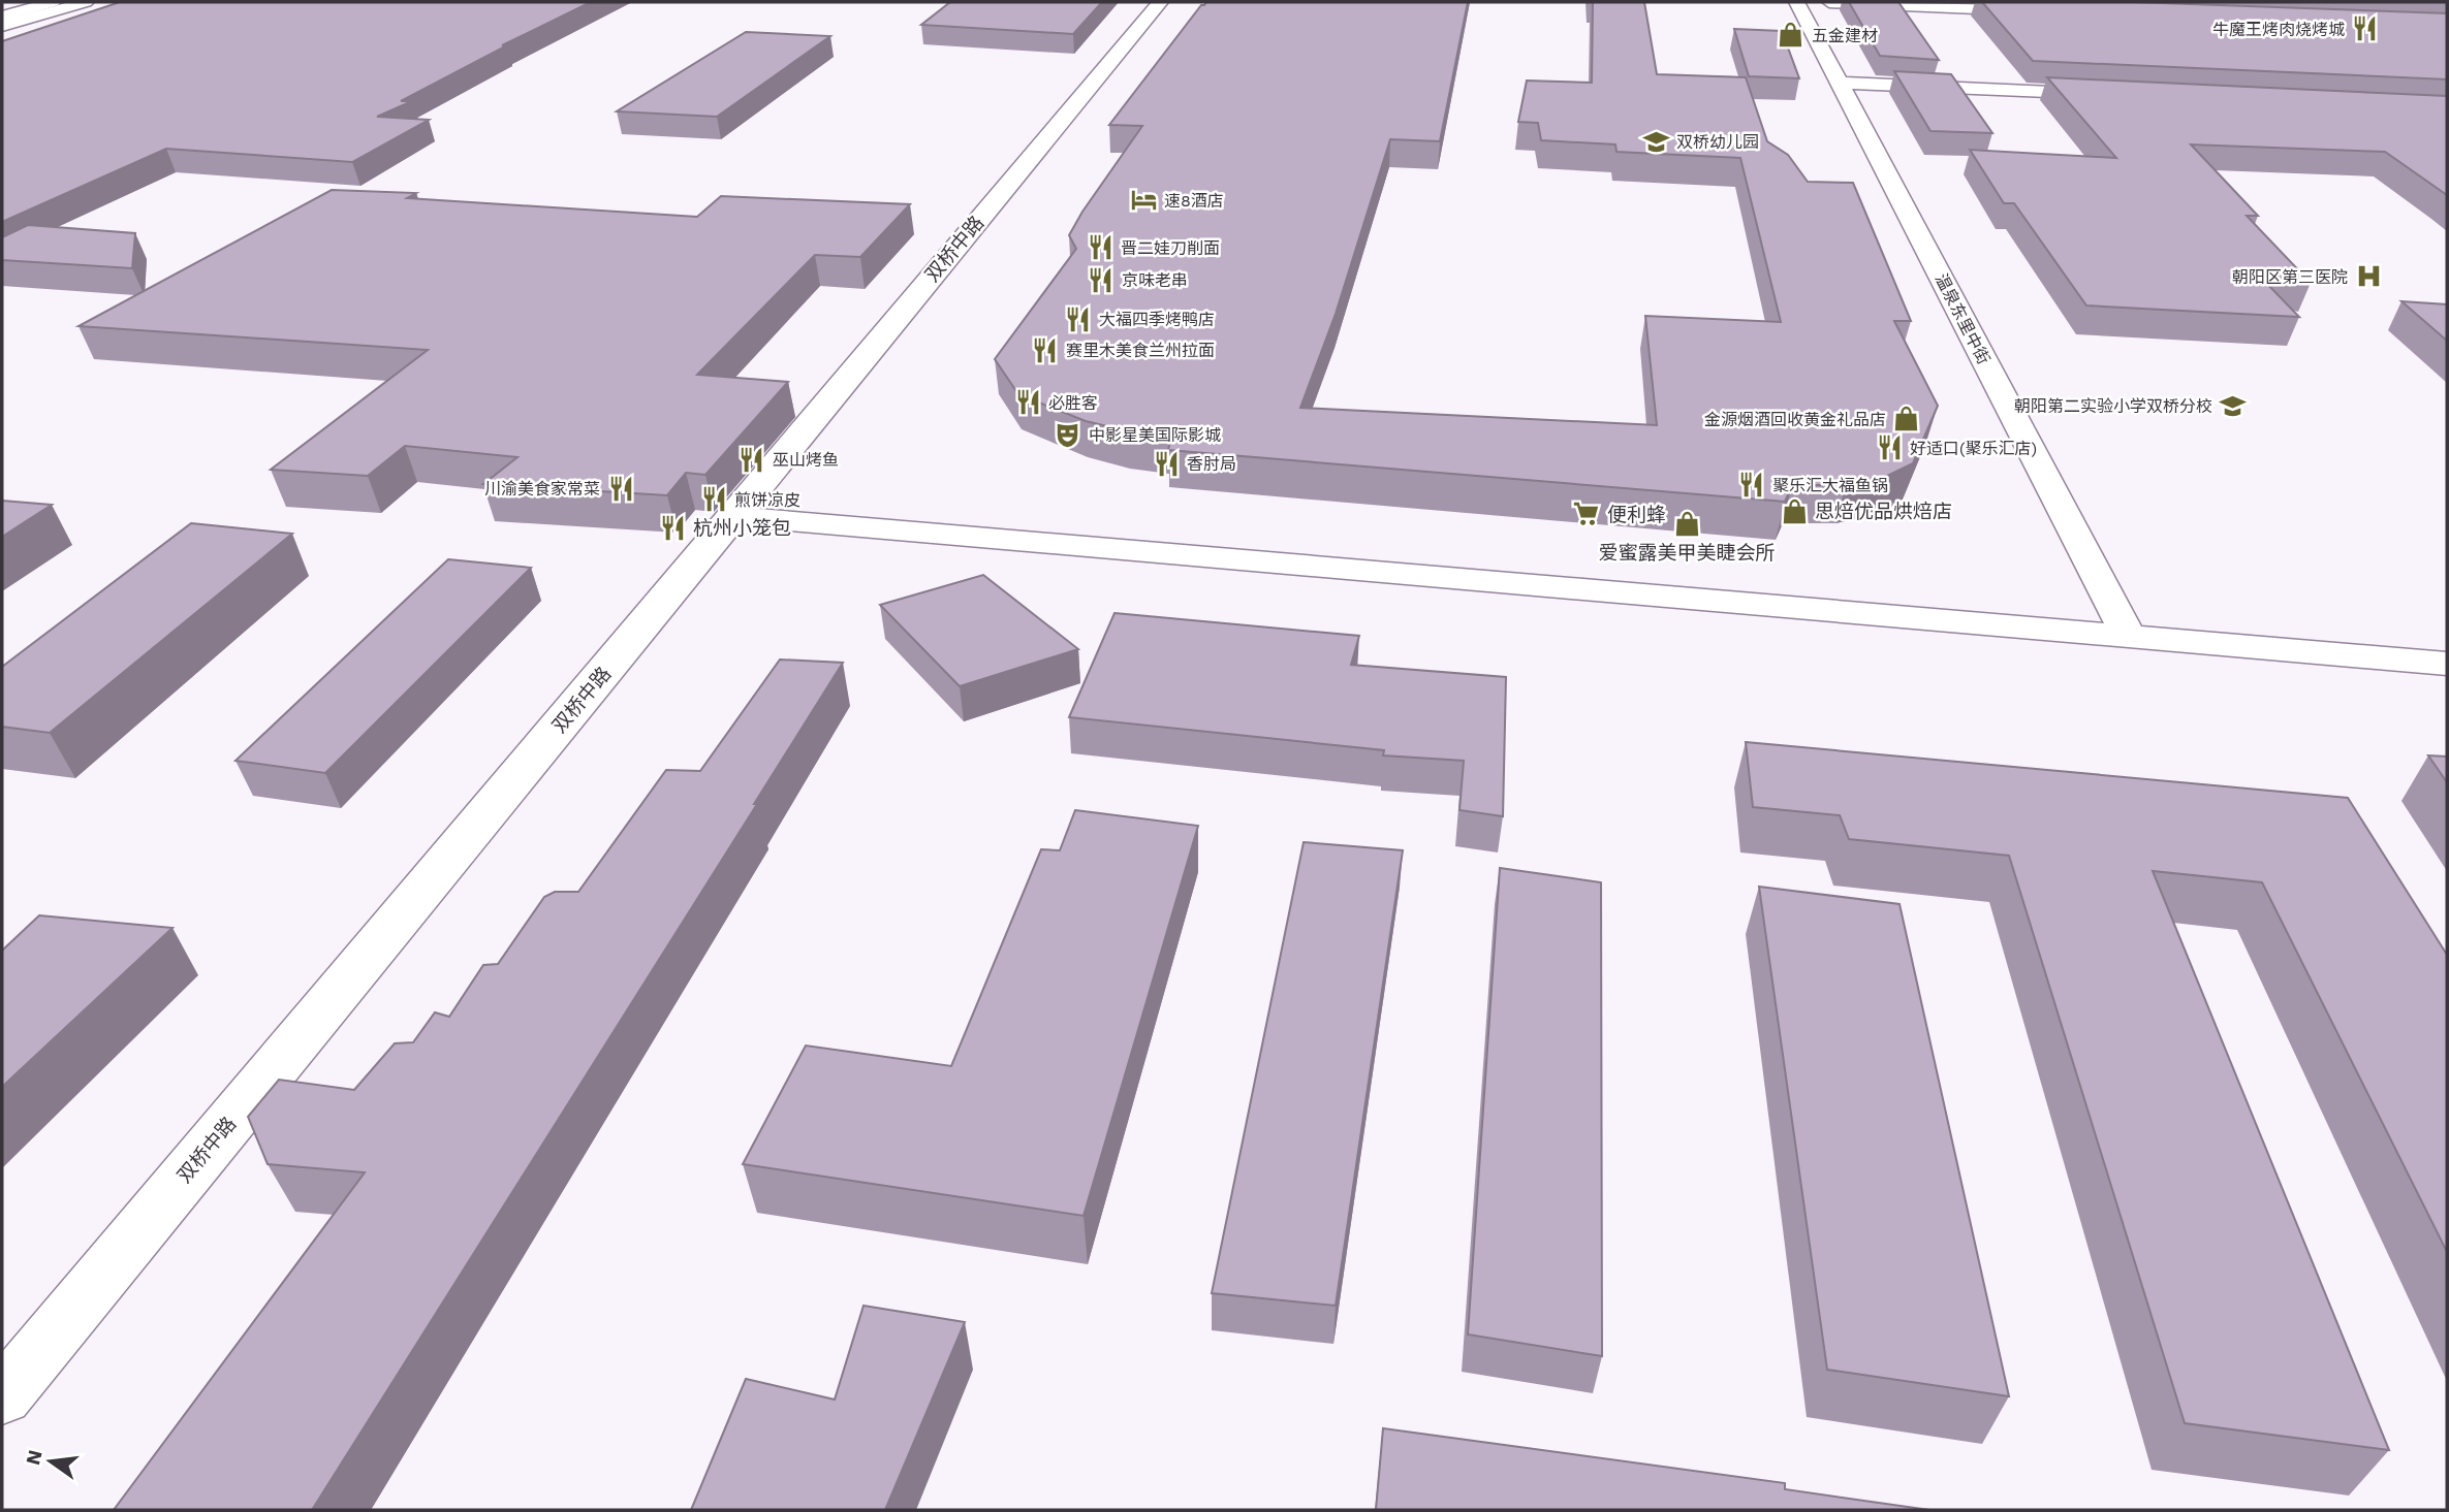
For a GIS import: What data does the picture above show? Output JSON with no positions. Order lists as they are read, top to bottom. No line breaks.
{"streets":{"main road":["双桥中路","温泉东里中街"]},"places":{"restaurant":["牛魔王烤肉烧烤城","晋二娃刀削面","京味老串","大福四季烤鸭店","赛里木美食兰州拉面","必胜客","好适口(聚乐汇店)","巫山烤鱼","香肘局","聚乐汇大福鱼锅","川渝美食家常菜","煎饼凉皮","杭州小笼包"],"shop":["五金建材","金源烟酒回收黄金礼品店","思焙优品烘焙店","爱蜜露美甲美睫会所"],"school or university":["双桥幼儿园","朝阳第二实验小学双桥分校"],"hotel":["速8酒店"],"hospital":["朝阳区第三医院"],"theatre":["中影星美国际影城"],"supermarket":["便利蜂"]},"north":"left"}
